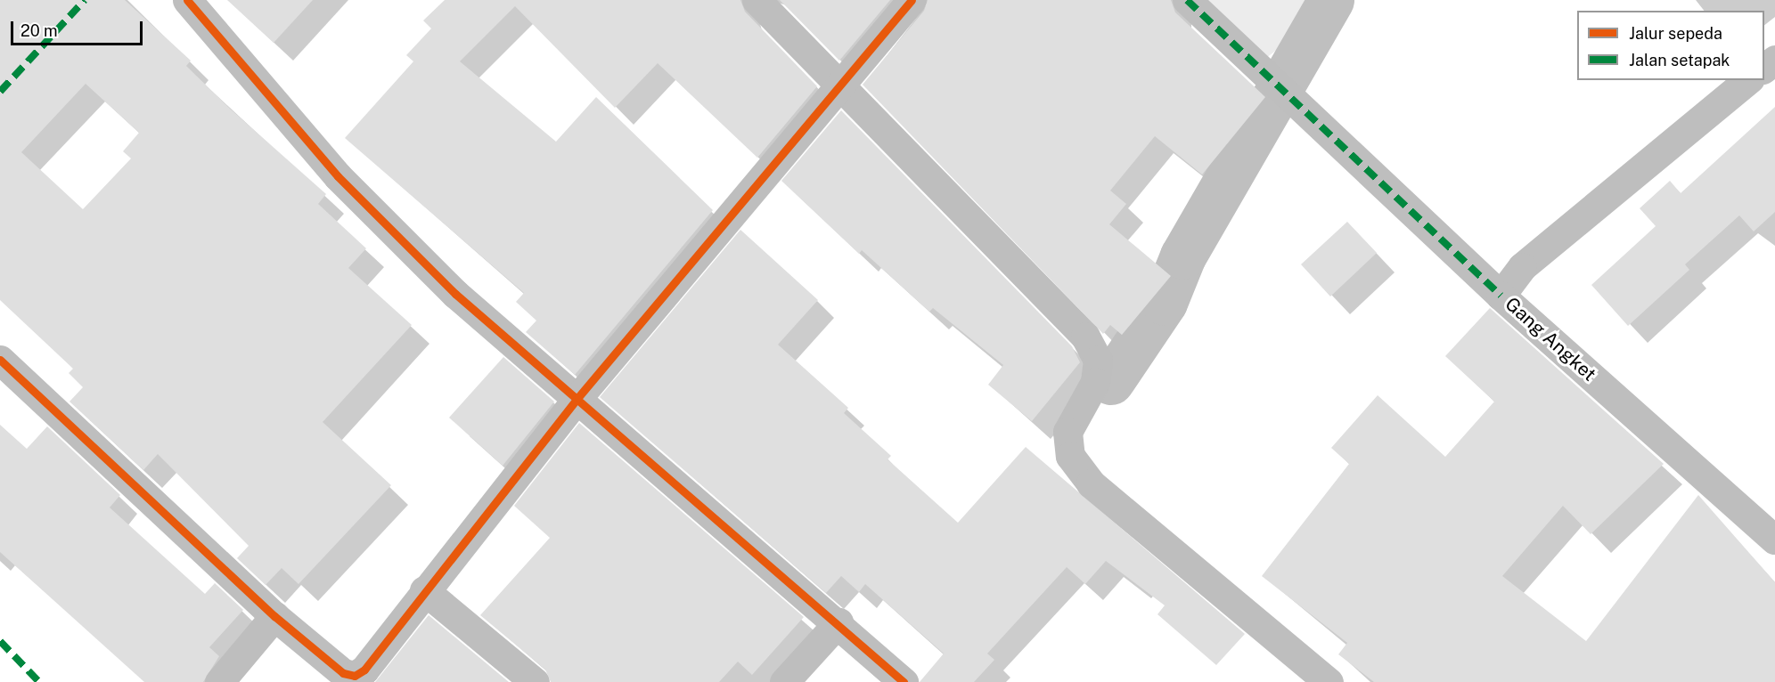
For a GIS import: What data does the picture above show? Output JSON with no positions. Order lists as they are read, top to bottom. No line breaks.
{"streets":{"street":["Gang Angket"]},"legend":["Jalur sepeda","Jalan setapak"],"scale_bar":"20 m"}
